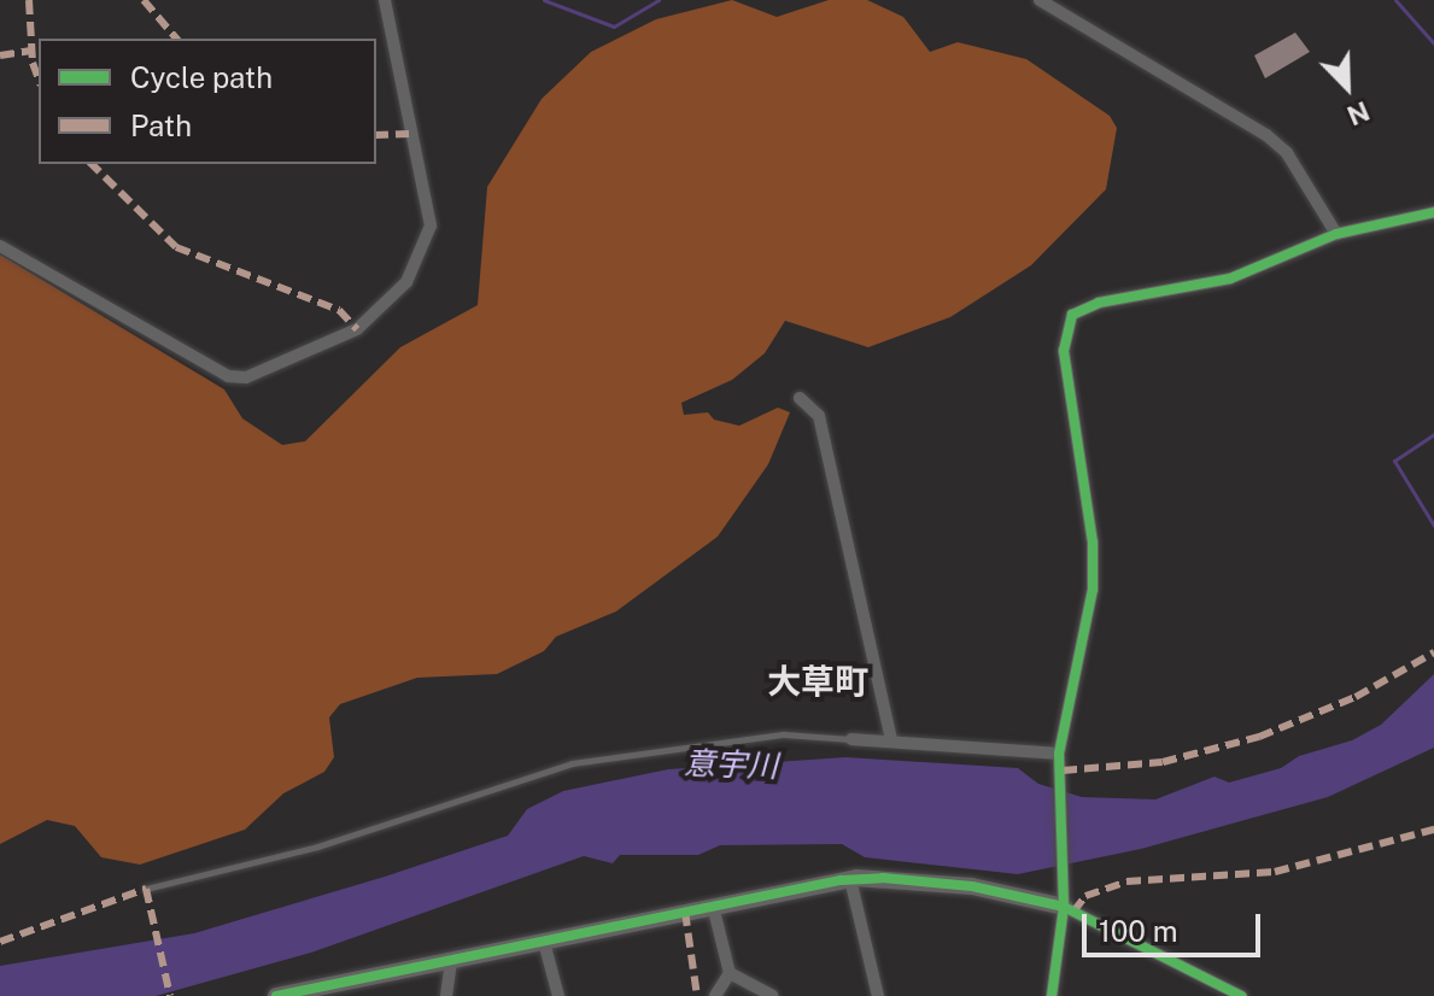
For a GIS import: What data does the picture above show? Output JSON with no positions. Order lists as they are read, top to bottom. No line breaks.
{"districts":["大草町"],"water":["意宇川"],"legend":["Cycle path","Path"],"scale_bar":"100 m","north":"bottom right"}
